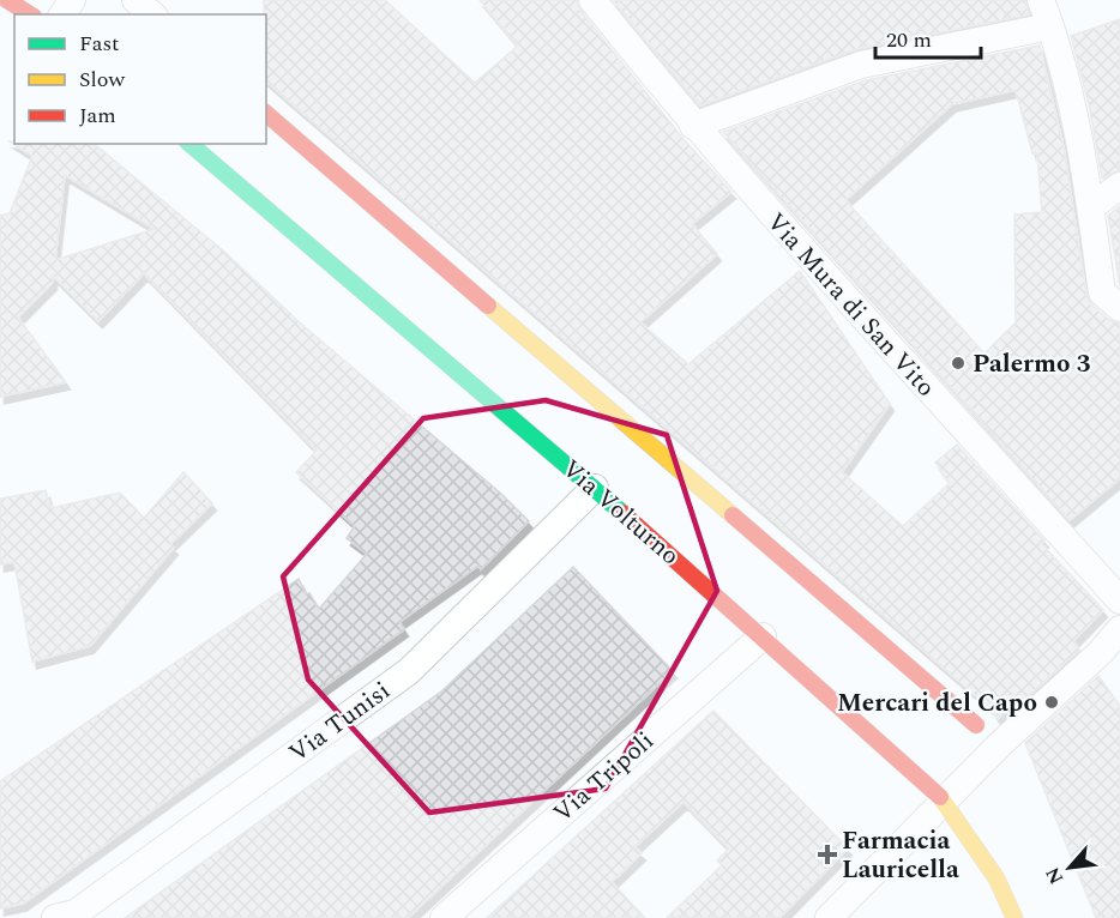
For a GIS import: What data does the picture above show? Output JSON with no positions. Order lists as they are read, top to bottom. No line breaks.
{"streets":{"street":["Via Mura di San Vito","Via Volturno","Via Tunisi","Via Tripoli"]},"crossings":[["Via Volturno","Via Tunisi"],["Via Volturno","Via Tripoli"]],"places":{"other":["Palermo 3","Mercari del Capo"],"health":["Farmacia Lauricella"]},"legend":["Fast","Slow","Jam"],"scale_bar":"20 m","north":"bottom left"}
